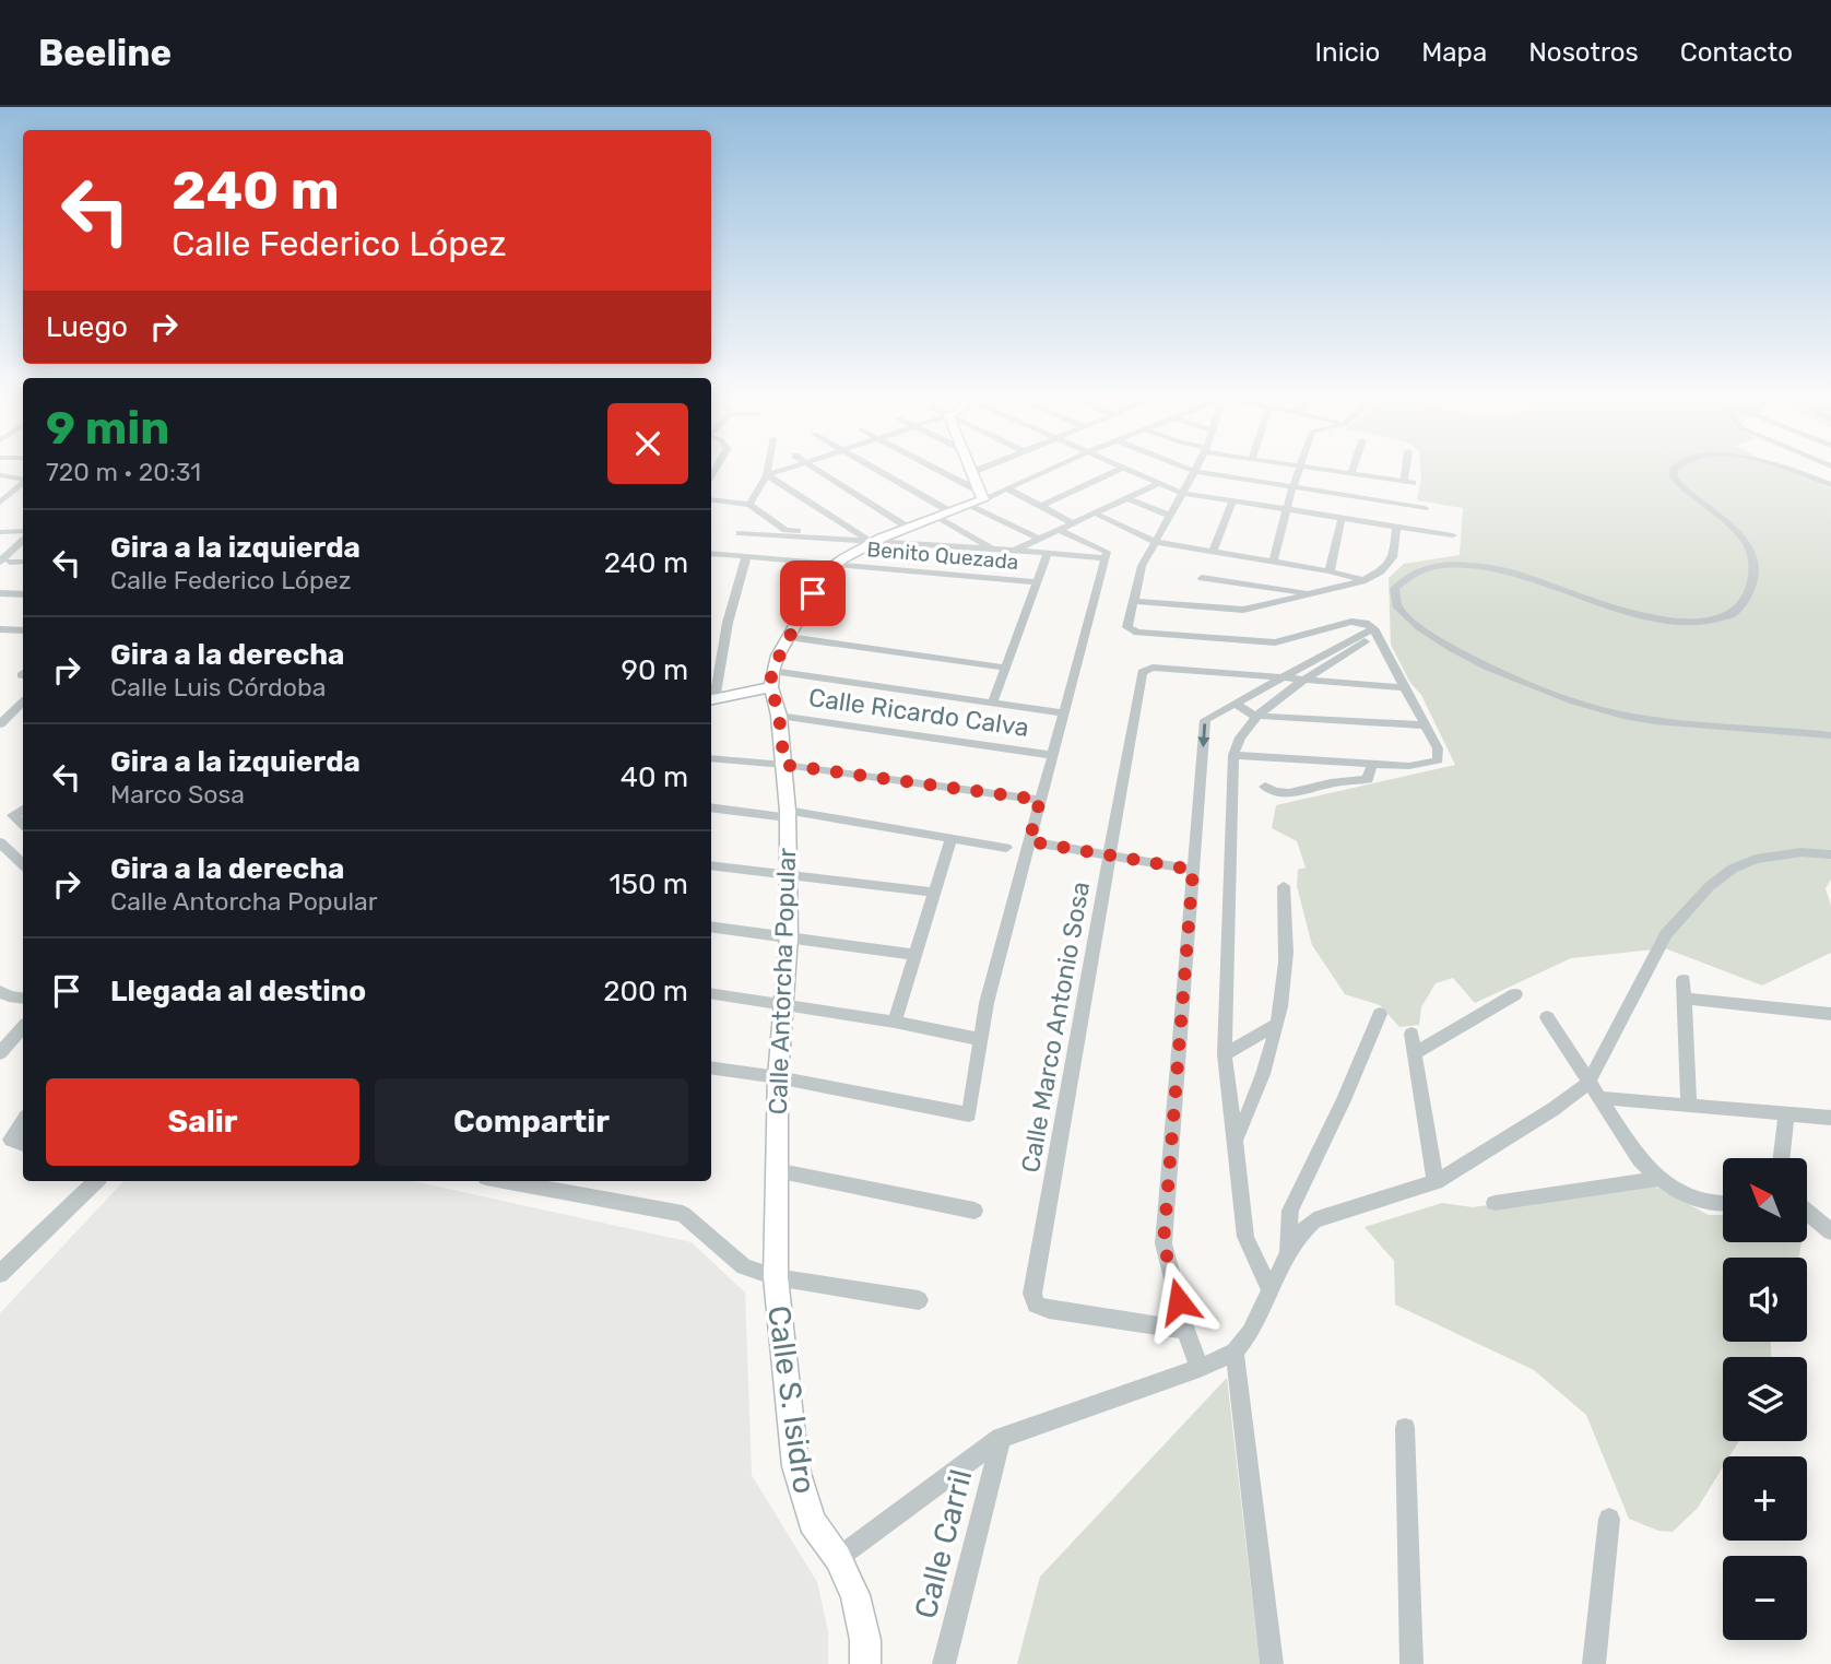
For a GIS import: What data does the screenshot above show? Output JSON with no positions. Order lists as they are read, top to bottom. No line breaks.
{"streets":{"main road":["Calle Antorcha Popular","Calle S. Isidro"],"street":["Benito Quezada","Calle Ricardo Calva","Calle Marco Antonio Sosa","Calle Carril"]},"crossings":[["Calle Ricardo Calva","Calle Antorcha Popular"],["Calle Antorcha Popular","Calle S. Isidro"]],"north":"top left","page":{"header":"Beeline","nav":["Inicio","Mapa","Nosotros","Contacto"],"turn":["240 m","Calle Federico López"],"then":"Luego","heading":["9 min","720 m · 20:31"],"list":[{"name":"Gira a la izquierda","note":"Calle Federico López","value":"240 m"},{"name":"Gira a la derecha","note":"Calle Luis Córdoba","value":"90 m"},{"name":"Gira a la izquierda","note":"Marco Sosa","value":"40 m"},{"name":"Gira a la derecha","note":"Calle Antorcha Popular","value":"150 m"},{"name":"Llegada al destino","value":"200 m"}],"buttons":["Salir","Compartir"],"map_buttons":["+","−"]}}
